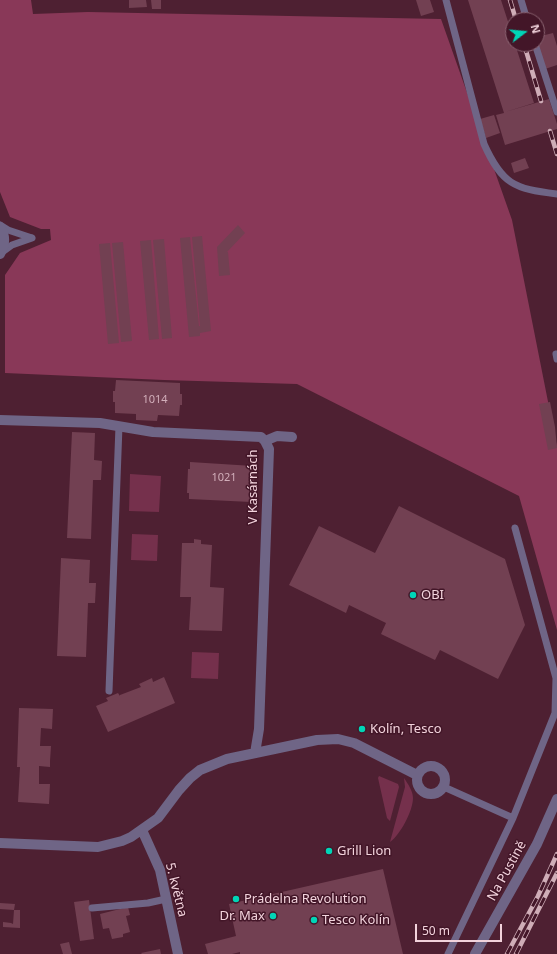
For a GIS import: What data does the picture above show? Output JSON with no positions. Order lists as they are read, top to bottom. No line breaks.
{"streets":{"street":["V Kasárnách","Na Pustině","5. května"]},"places":["OBI","Kolín, Tesco","Grill Lion","Prádelna Revolution","Dr. Max","Tesco Kolín"],"house_numbers":["1014","1021"],"scale_bar":"50 m","north":"right"}
